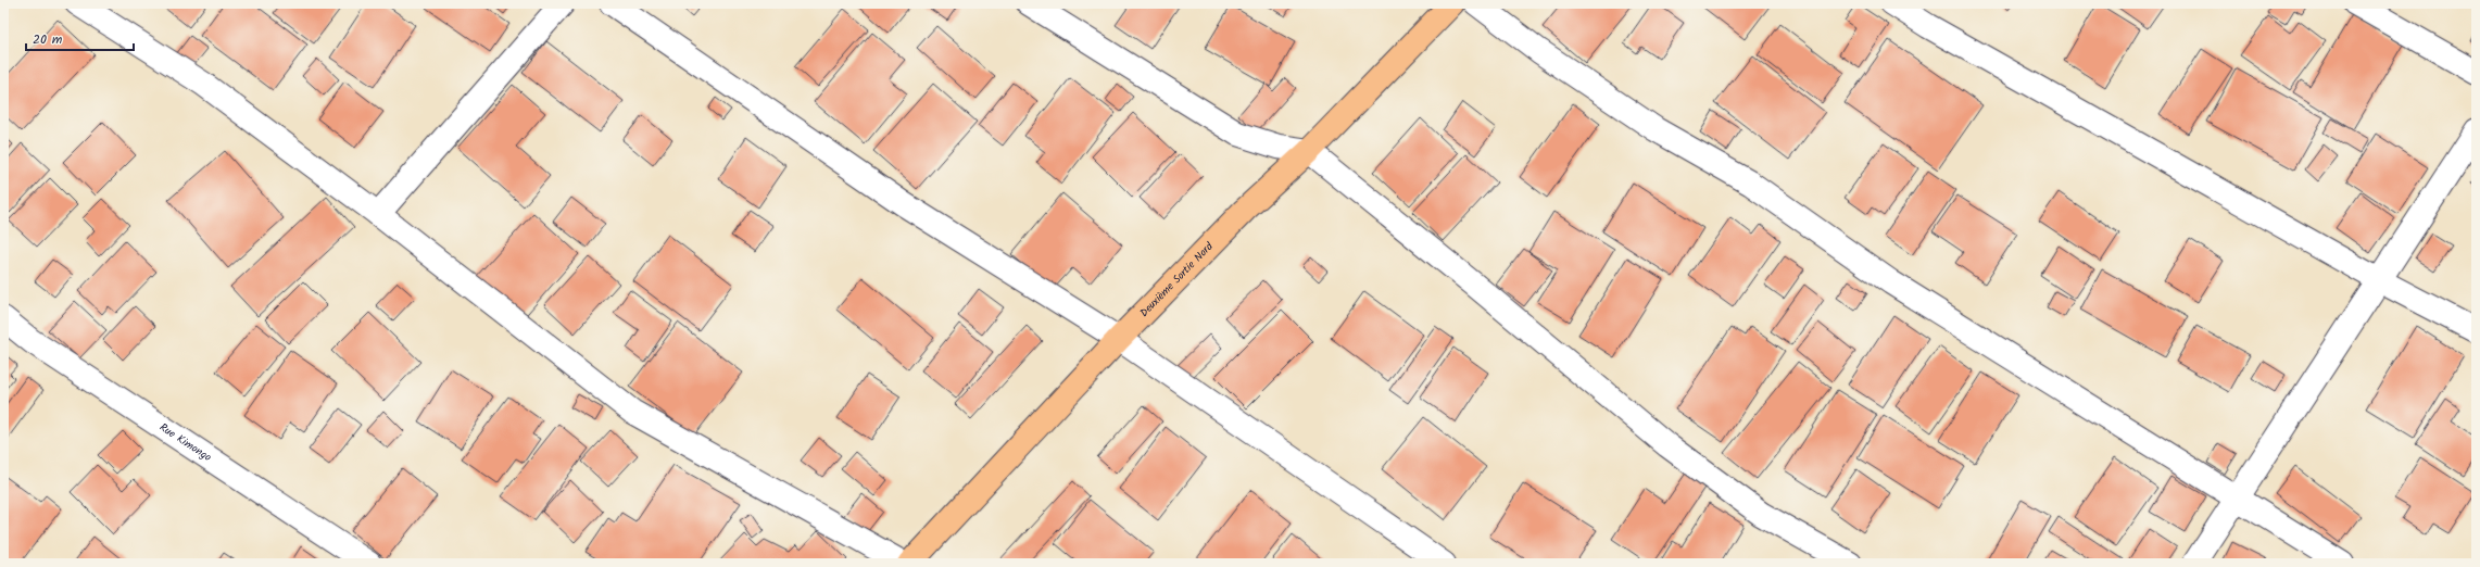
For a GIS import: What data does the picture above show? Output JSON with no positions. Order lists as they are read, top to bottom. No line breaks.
{"streets":{"main road":["Deuxième Sortie Nord"],"street":["Rue Kimongo"]},"scale_bar":"20 m"}
